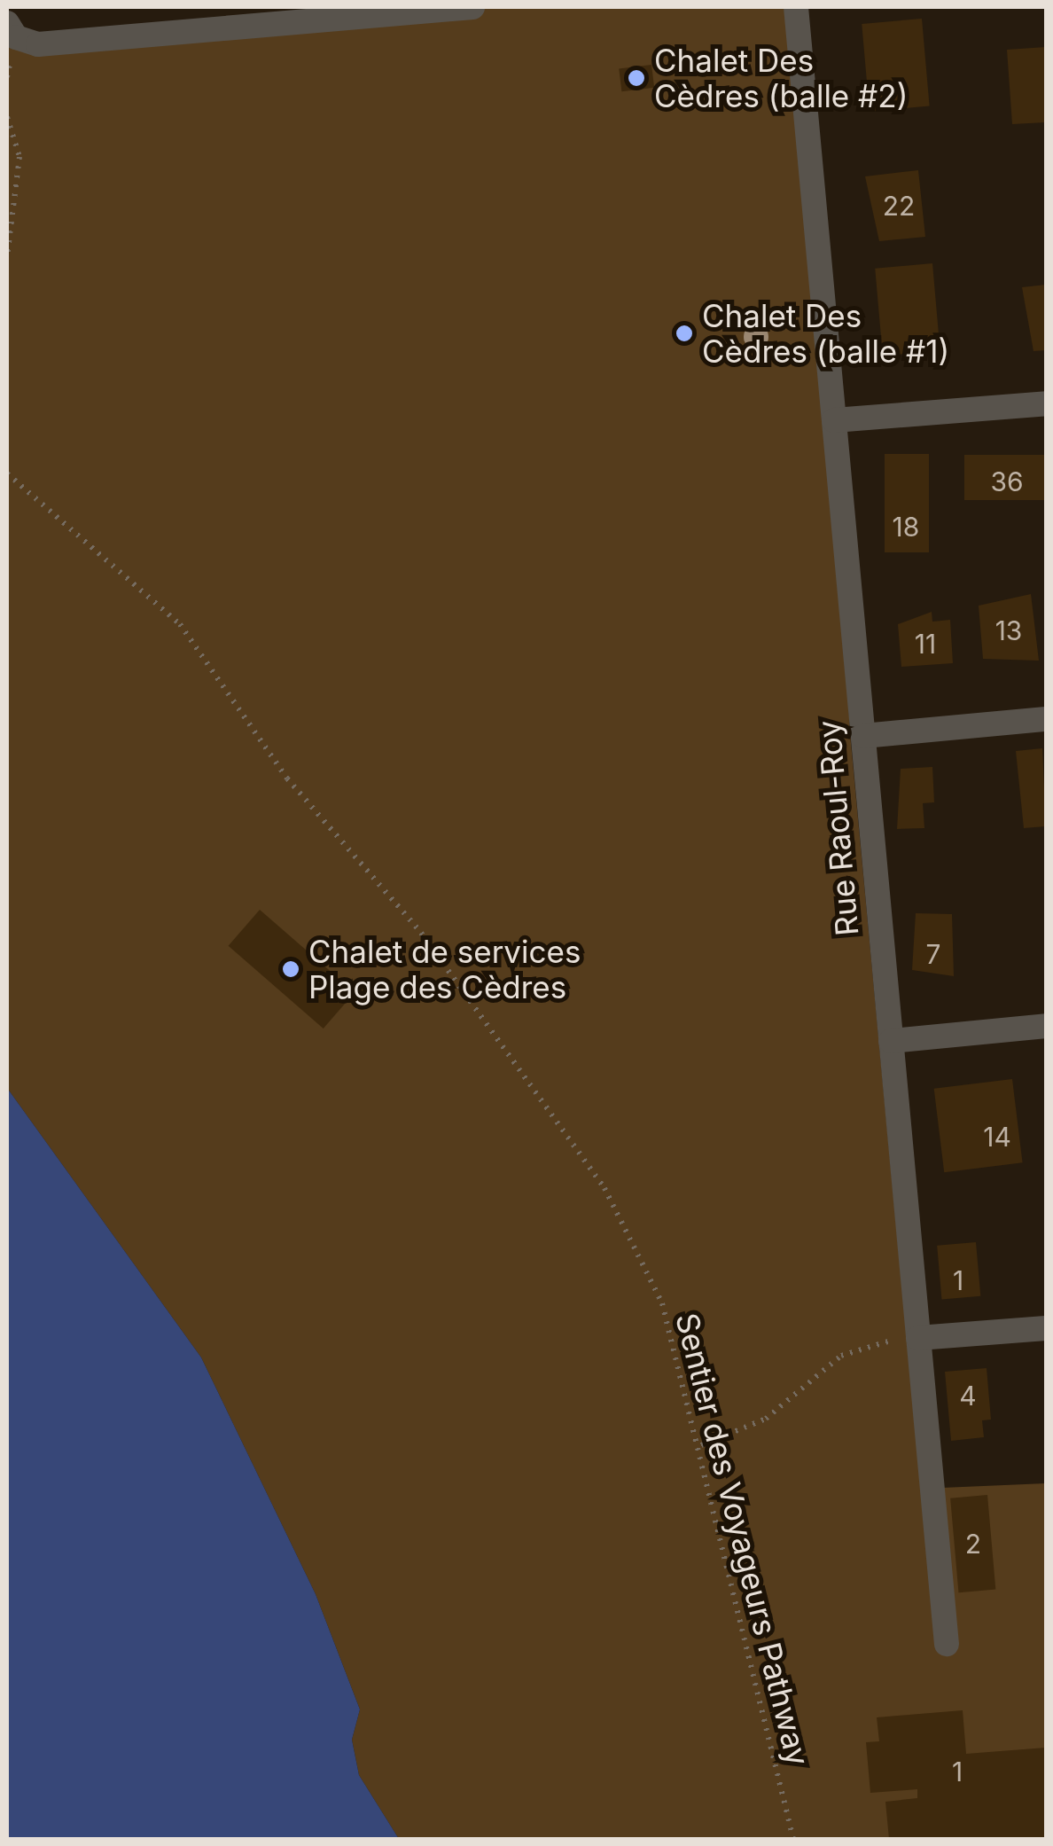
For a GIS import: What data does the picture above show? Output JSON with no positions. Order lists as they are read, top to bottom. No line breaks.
{"streets":{"street":["Rue Raoul-Roy"],"path":["Sentier des Voyageurs Pathway"]},"places":["Chalet Des Cèdres (balle #2)","Chalet Des Cèdres (balle #1)","Chalet de services Plage des Cèdres"],"house_numbers":["22","36","18","13","11","7","14","1","4","2","1"]}
